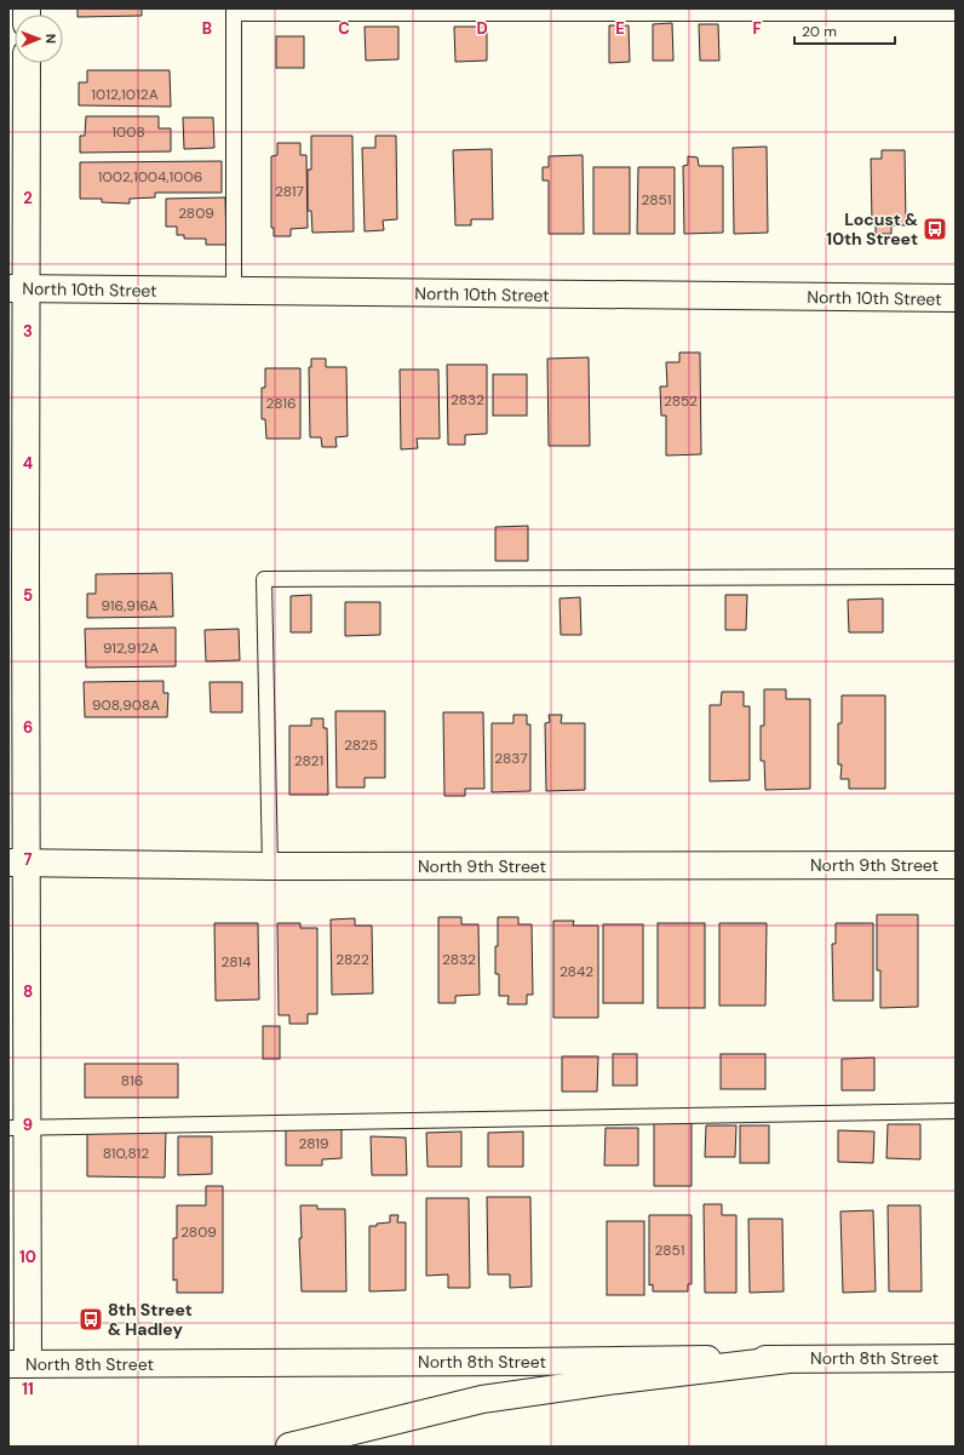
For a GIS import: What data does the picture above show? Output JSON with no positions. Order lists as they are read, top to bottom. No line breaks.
{"streets":{"main road":["North 10th Street","North 9th Street","North 8th Street"]},"places":{"bus stop":["Locust & 10th Street","8th Street & Hadley"]},"house_numbers":["1012,1012A","1008","1002,1004,1006","2817","2851","2809","2832","2852","2816","916,916A","912,912A","908,908A","2825","2837","2821","2822","2832","2814","2842","816","2819","810,812","2809","2851"],"scale_bar":"20 m","north":"right","grid":{"columns":["B","C","D","E","F"],"rows":["2","3","4","5","6","7","8","9","10","11"]}}
